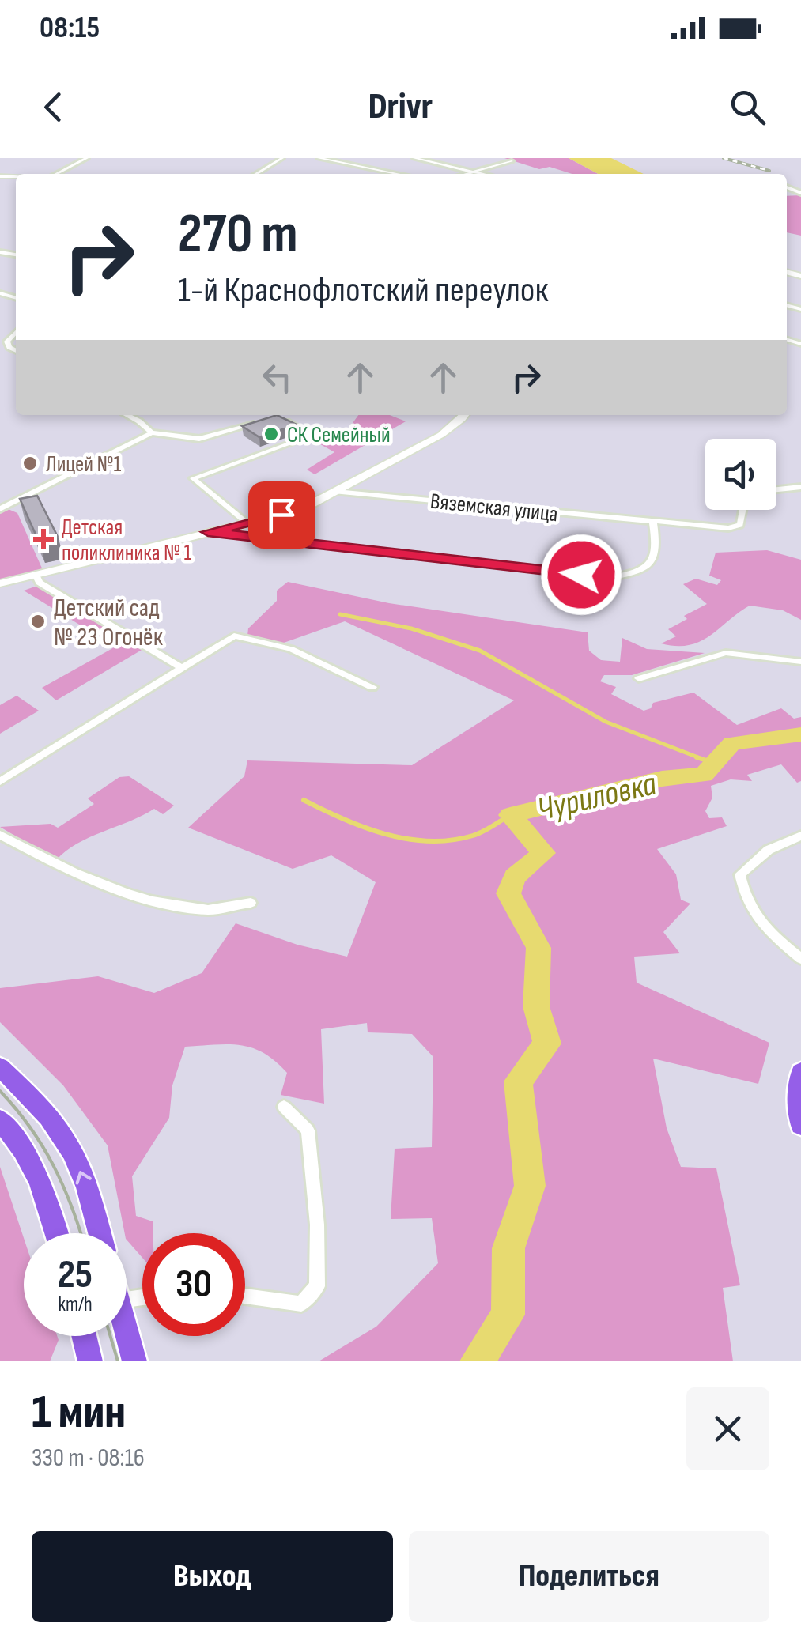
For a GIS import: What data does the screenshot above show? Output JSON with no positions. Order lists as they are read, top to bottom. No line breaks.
{"streets":{"street":["Вяземская улица"]},"water":["Чуриловка"],"places":{"other":["СК Семейный","Лицей №1","Детский сад № 23 Огонёк"],"health":["Детская поликлиника № 1"]},"page":{"status":"08:15","header":"Drivr","turn":["270 m","1-й Краснофлотский переулок"],"speed":"25 km/h","limit":"30","heading":["1 мин","330 m · 08:16"],"buttons":["Выход","Поделиться"]}}
